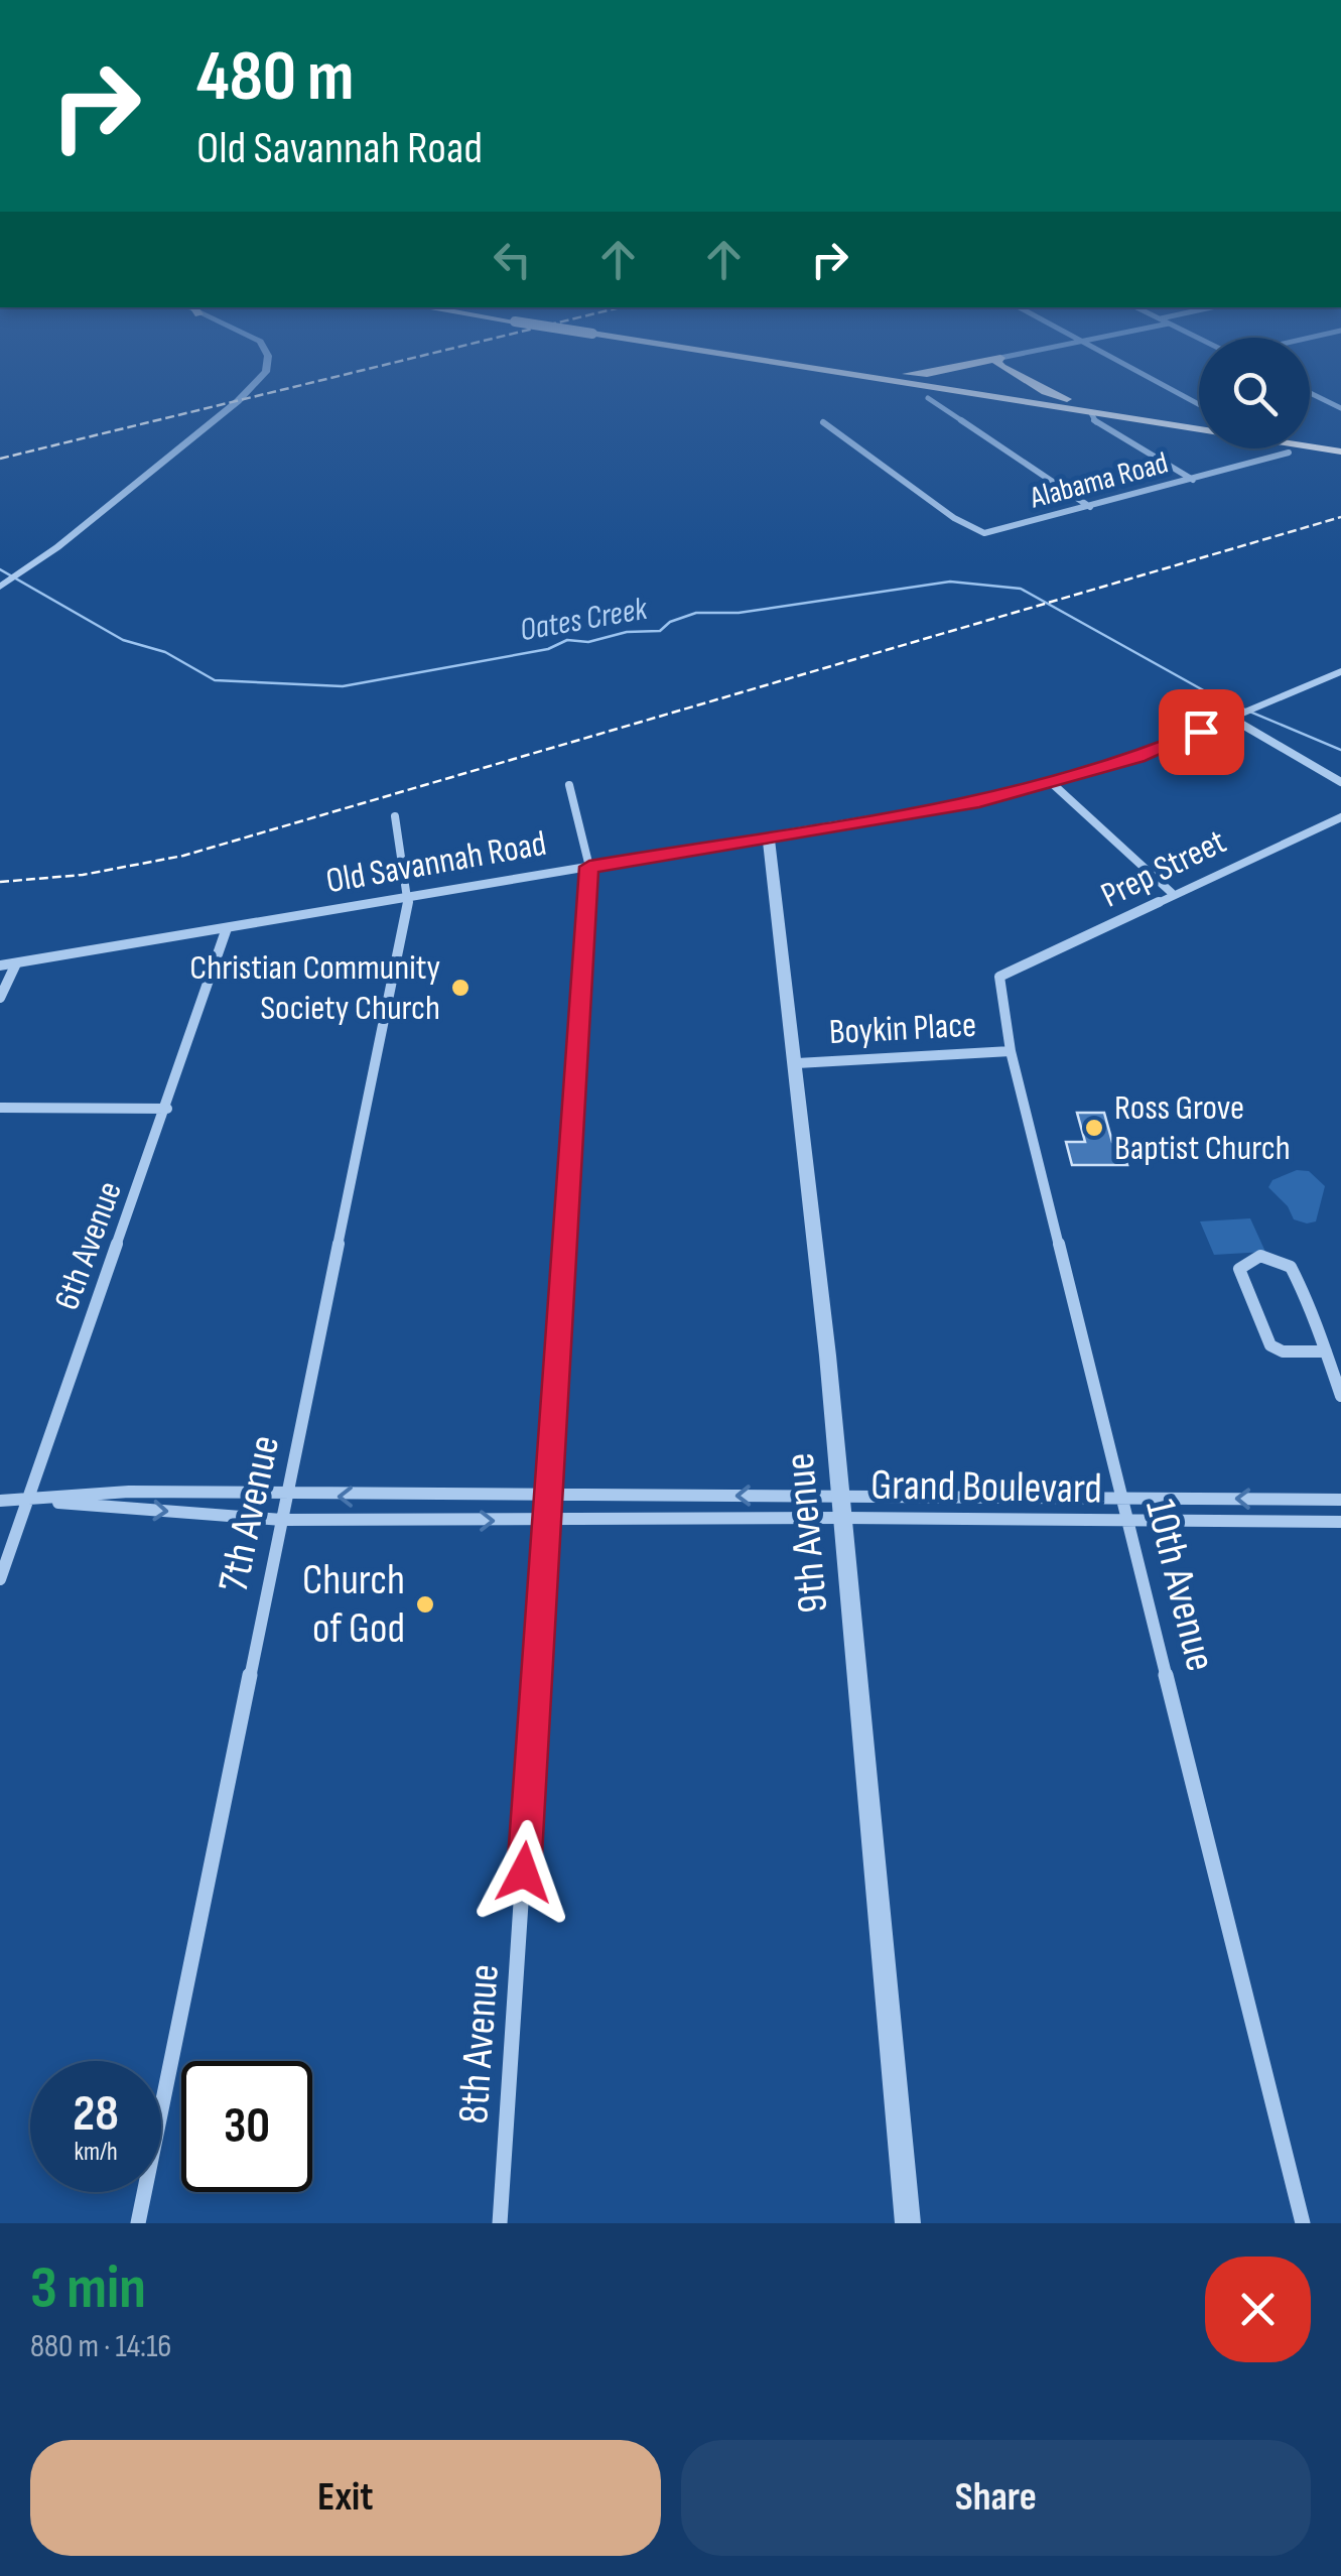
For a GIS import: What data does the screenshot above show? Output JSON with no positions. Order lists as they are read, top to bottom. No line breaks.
{"streets":{"street":["Alabama Road","Old Savannah Road","Prep Street","Boykin Place","6th Avenue","Grand Boulevard","7th Avenue","9th Avenue","10th Avenue","8th Avenue"]},"crossings":[["Old Savannah Road","6th Avenue"],["Old Savannah Road","7th Avenue"],["Old Savannah Road","9th Avenue"],["Old Savannah Road","8th Avenue"],["Prep Street","10th Avenue"],["Boykin Place","9th Avenue"],["Boykin Place","10th Avenue"],["6th Avenue","Grand Boulevard"],["Grand Boulevard","7th Avenue"],["Grand Boulevard","9th Avenue"],["Grand Boulevard","10th Avenue"],["Grand Boulevard","8th Avenue"]],"water":["Oates Creek"],"places":["Christian Community Society Church","Ross Grove Baptist Church","Church of God"],"page":{"turn":["480 m","Old Savannah Road"],"speed":"28 km/h","limit":"30","heading":["3 min","880 m · 14:16"],"buttons":["Exit","Share"]}}
